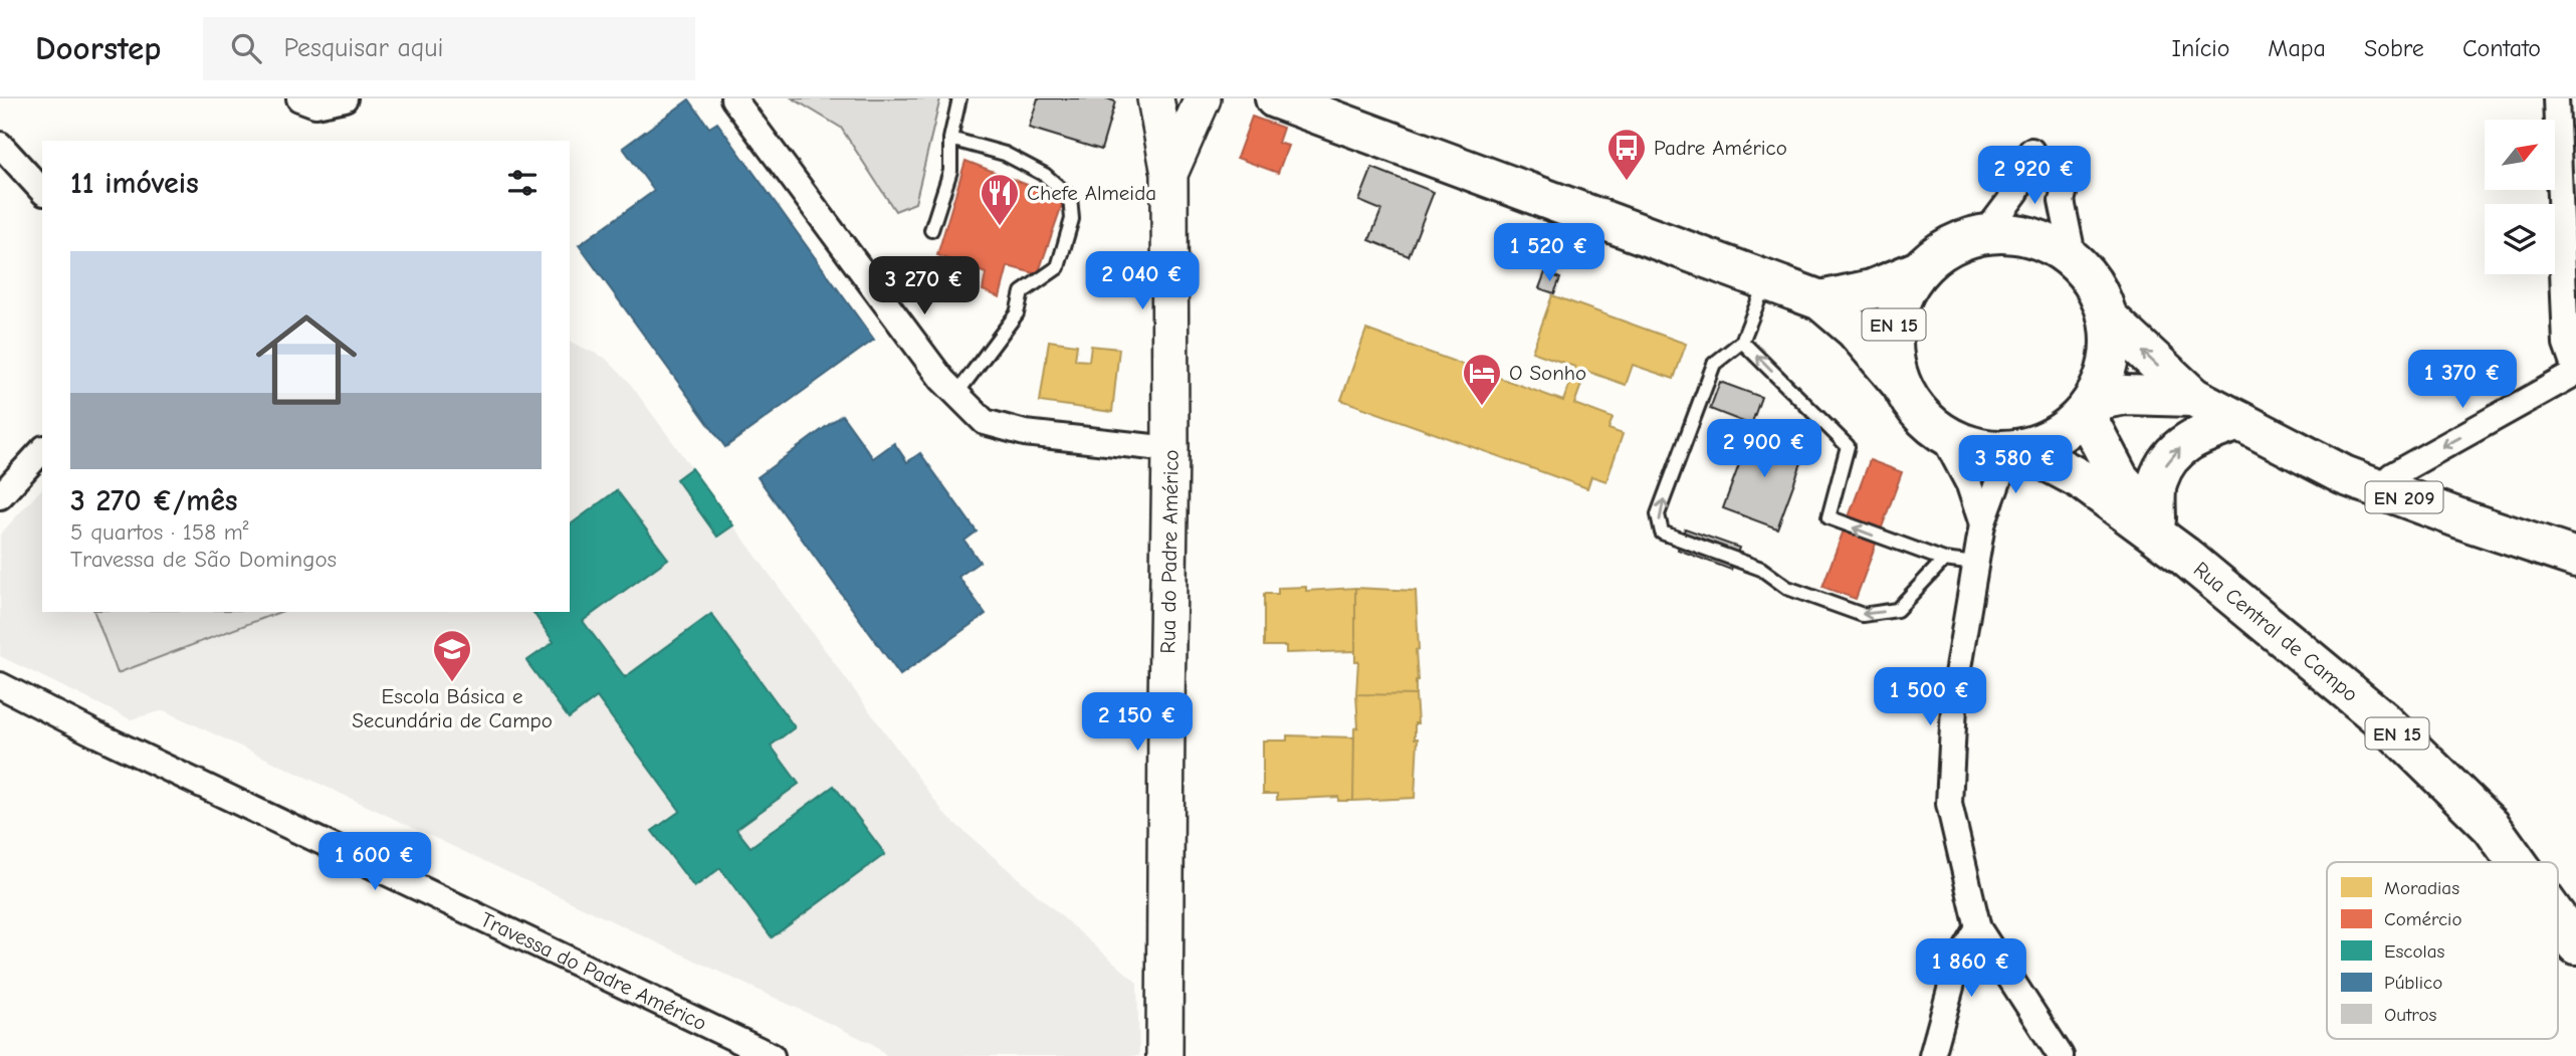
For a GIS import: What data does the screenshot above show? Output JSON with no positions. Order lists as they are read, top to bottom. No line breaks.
{"streets":{"main road":["EN 15","EN 209","Rua Central de Campo"],"street":["Rua do Padre Américo","Travessa do Padre Américo"]},"crossings":[["EN 15","EN 209"],["EN 15","Rua Central de Campo"],["EN 209","Rua Central de Campo"]],"places":{"bus stop":["Padre Américo"],"restaurant":["Chefe Almeida"],"hotel":["O Sonho"],"school or university":["Escola Básica e Secundária de Campo"]},"legend":["Moradias","Comércio","Escolas","Público","Outros"],"north":"top right","page":{"header":"Doorstep","search":"Pesquisar aqui","nav":["Início","Mapa","Sobre","Contato"],"heading":"11 imóveis","price":["2 920 €","1 520 €","2 040 €","3 270 €","1 370 €","2 900 €","3 580 €","1 500 €","2 150 €","1 600 €","1 860 €"],"list":[{"name":"3 270 €/mês","note":"5 quartos · 158 m² · Travessa de São Domingos"}]}}
